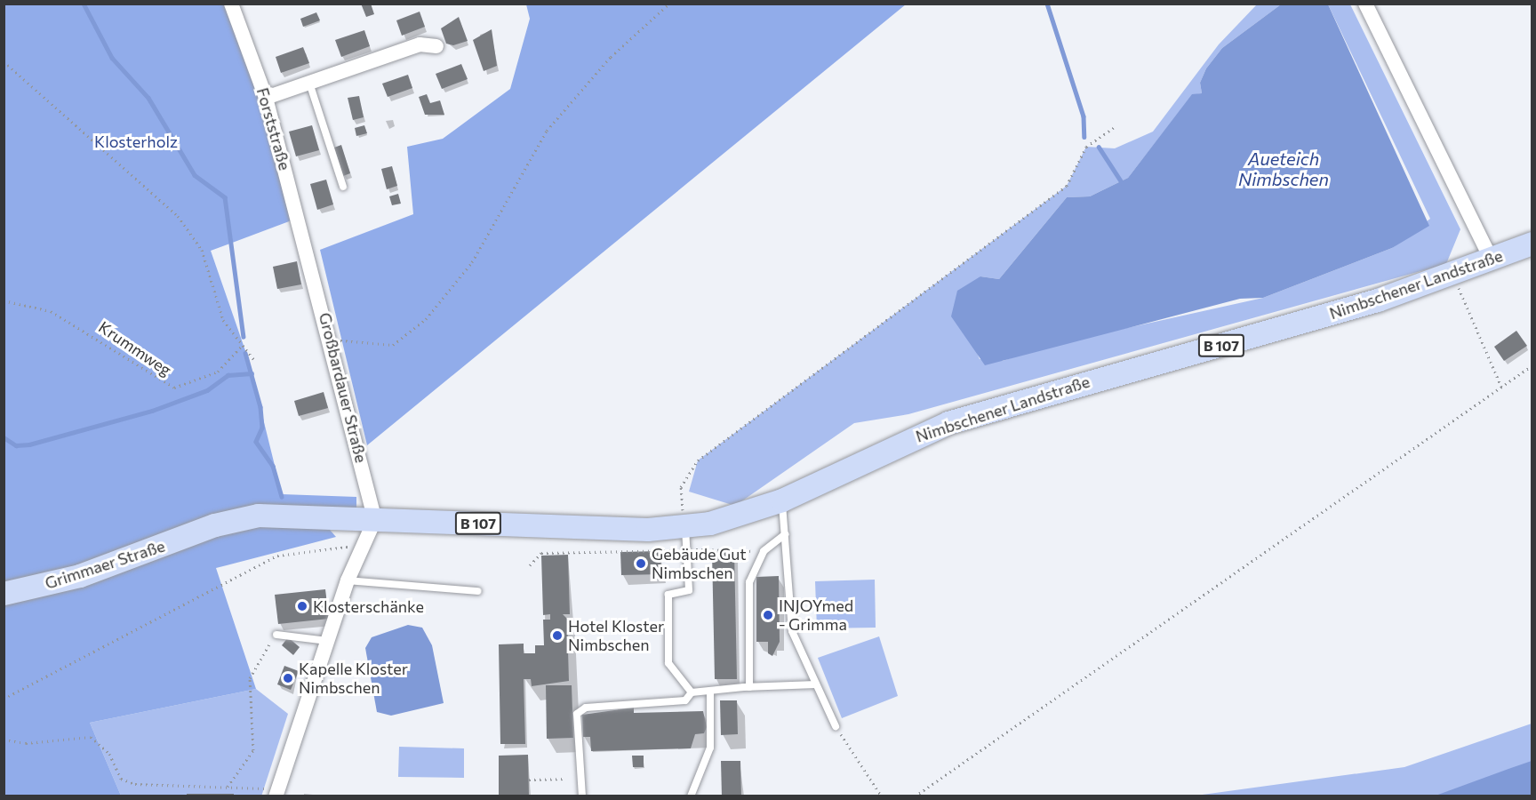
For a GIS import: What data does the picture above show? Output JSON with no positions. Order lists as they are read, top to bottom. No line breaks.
{"streets":{"main road":["Nimbschener Landstraße","B 107","Grimmaer Straße"],"street":["Forststraße","Großbardauer Straße"],"path":["Krummweg"]},"crossings":[["Forststraße","Großbardauer Straße"],["Nimbschener Landstraße","Großbardauer Straße"],["Nimbschener Landstraße","Grimmaer Straße"]],"water":["Aueteich Nimbschen"],"parks":["Klosterholz"],"places":["Gebäude Gut Nimbschen","Klosterschänke","INJOYmed - Grimma","Hotel Kloster Nimbschen","Kapelle Kloster Nimbschen"]}
